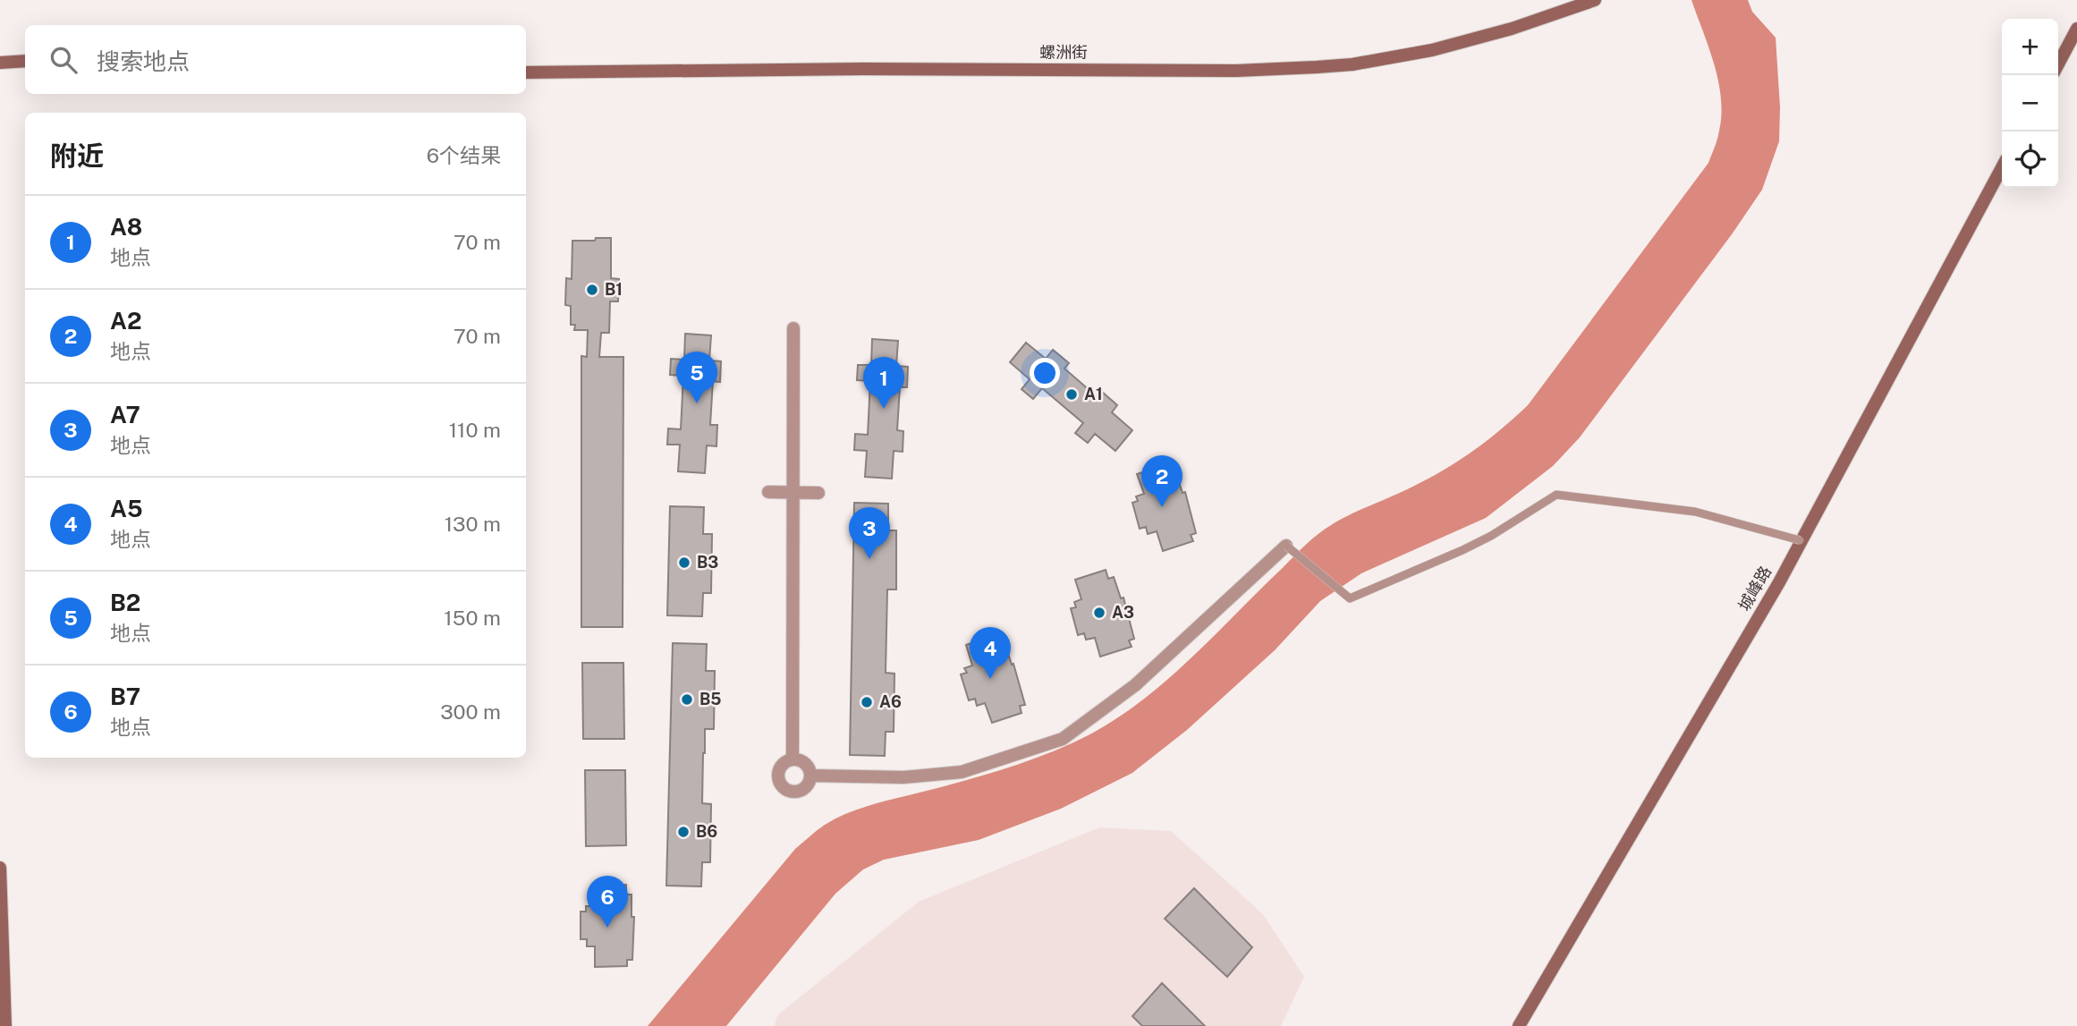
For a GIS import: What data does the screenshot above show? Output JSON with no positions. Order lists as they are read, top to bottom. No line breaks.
{"streets":{"street":["螺洲街","城峰路"]},"places":["B1","A1","B3","A3","B5","A6","B6"],"page":{"map_buttons":["+","−"],"search":"搜索地点","heading":["附近","6个结果"],"list":[{"mark":"1","name":"A8","note":"地点","value":"70 m"},{"mark":"2","name":"A2","note":"地点","value":"70 m"},{"mark":"3","name":"A7","note":"地点","value":"110 m"},{"mark":"4","name":"A5","note":"地点","value":"130 m"},{"mark":"5","name":"B2","note":"地点","value":"150 m"},{"mark":"6","name":"B7","note":"地点","value":"300 m"}],"pins":["5","1","2","3","4","6"]}}
